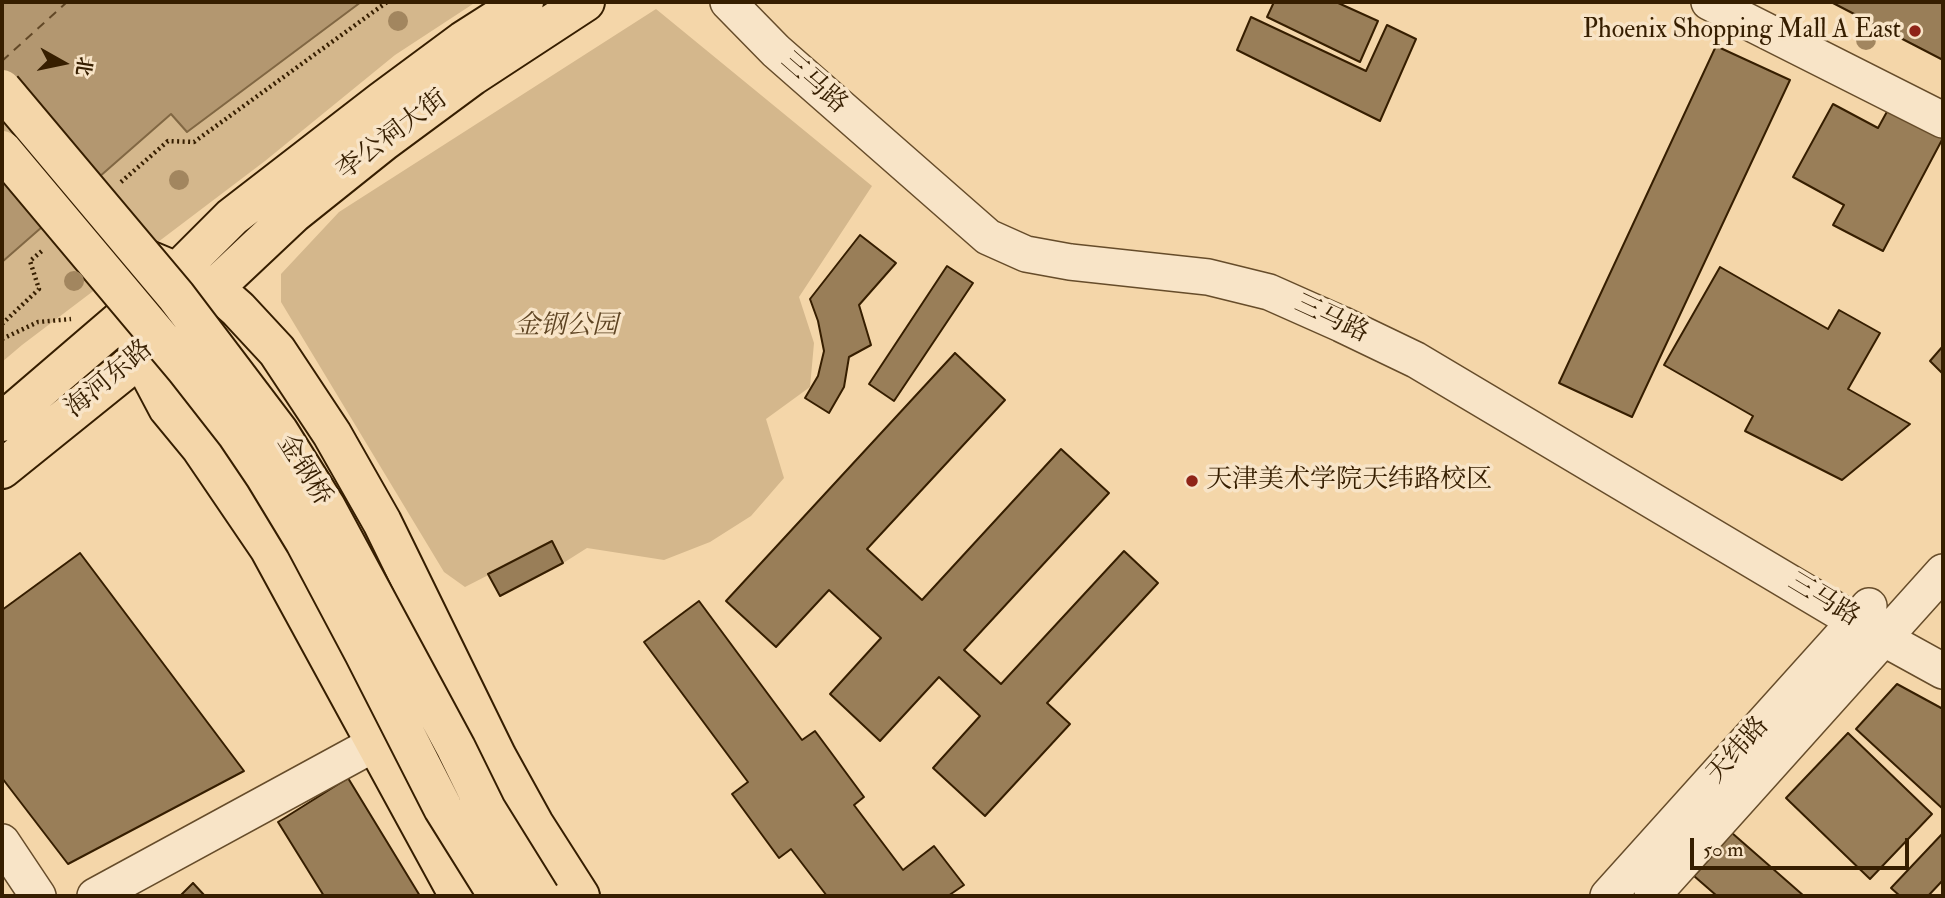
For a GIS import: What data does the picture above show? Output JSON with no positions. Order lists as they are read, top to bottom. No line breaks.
{"streets":{"main road":["李公祠大街","海河东路","金钢桥"],"street":["三马路","天纬路"]},"crossings":[["三马路","天纬路"],["李公祠大街","海河东路"]],"parks":["金钢公园"],"places":["Phoenix Shopping Mall A East","天津美术学院天纬路校区"],"scale_bar":"50 m","north":"right"}
